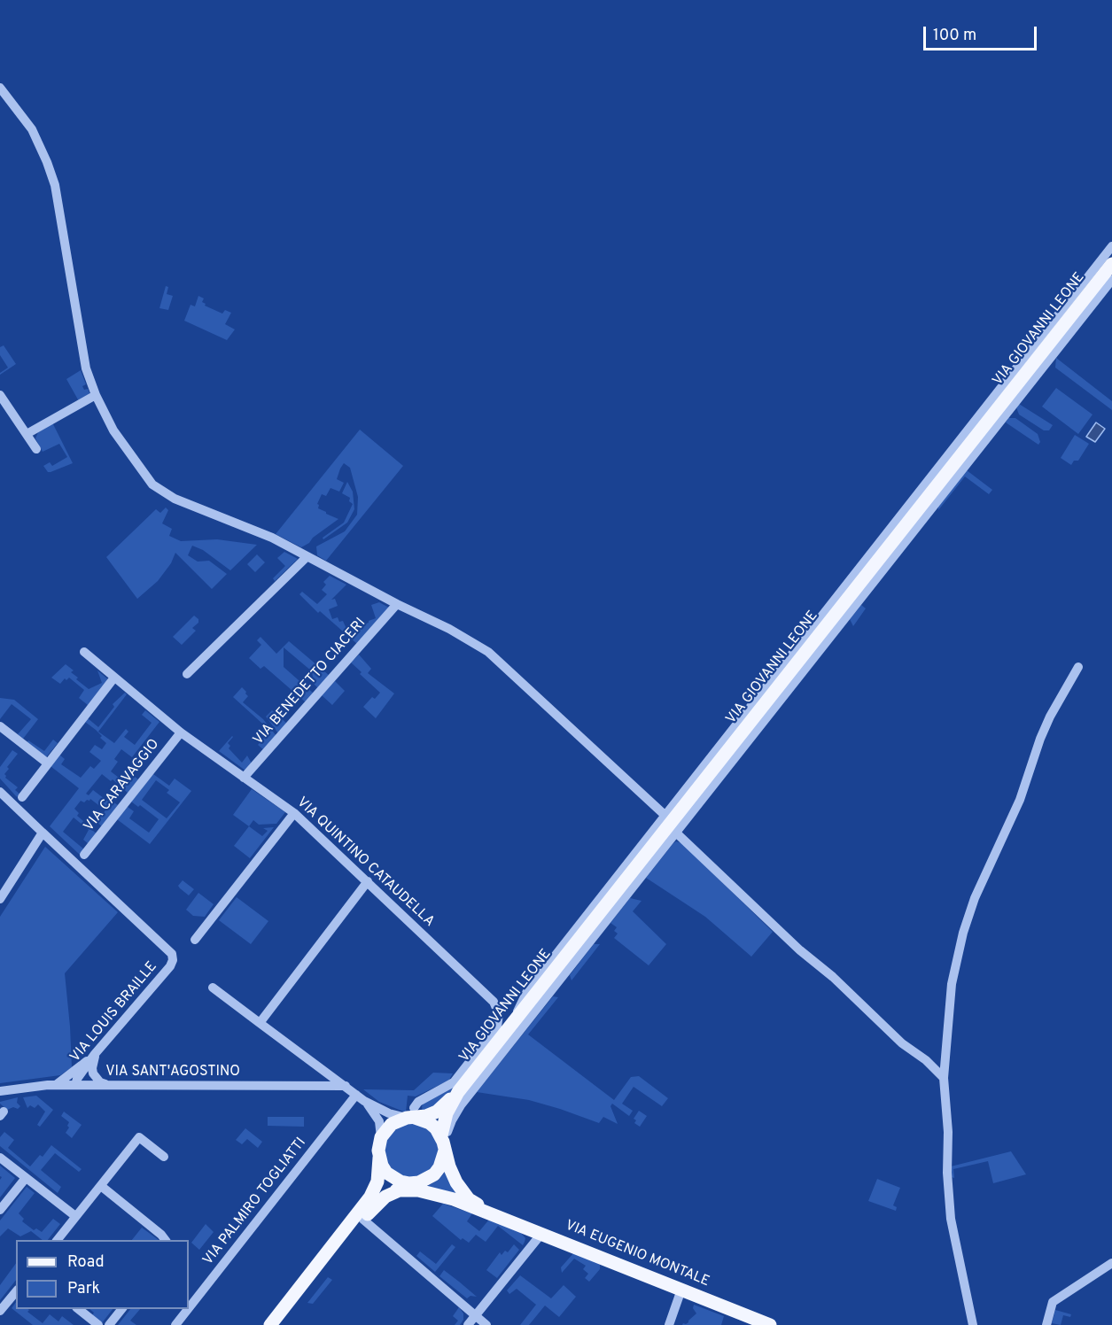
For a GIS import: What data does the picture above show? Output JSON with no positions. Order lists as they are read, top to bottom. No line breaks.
{"streets":{"main road":["VIA GIOVANNI LEONE","VIA EUGENIO MONTALE"],"street":["VIA BENEDETTO CIACERI","VIA CARAVAGGIO","VIA QUINTINO CATAUDELLA","VIA LOUIS BRAILLE","VIA SANT'AGOSTINO","VIA PALMIRO TOGLIATTI"]},"crossings":[["VIA BENEDETTO CIACERI","VIA QUINTINO CATAUDELLA"],["VIA CARAVAGGIO","VIA QUINTINO CATAUDELLA"],["VIA LOUIS BRAILLE","VIA SANT'AGOSTINO"]],"legend":["Road","Park"],"scale_bar":"100 m"}
